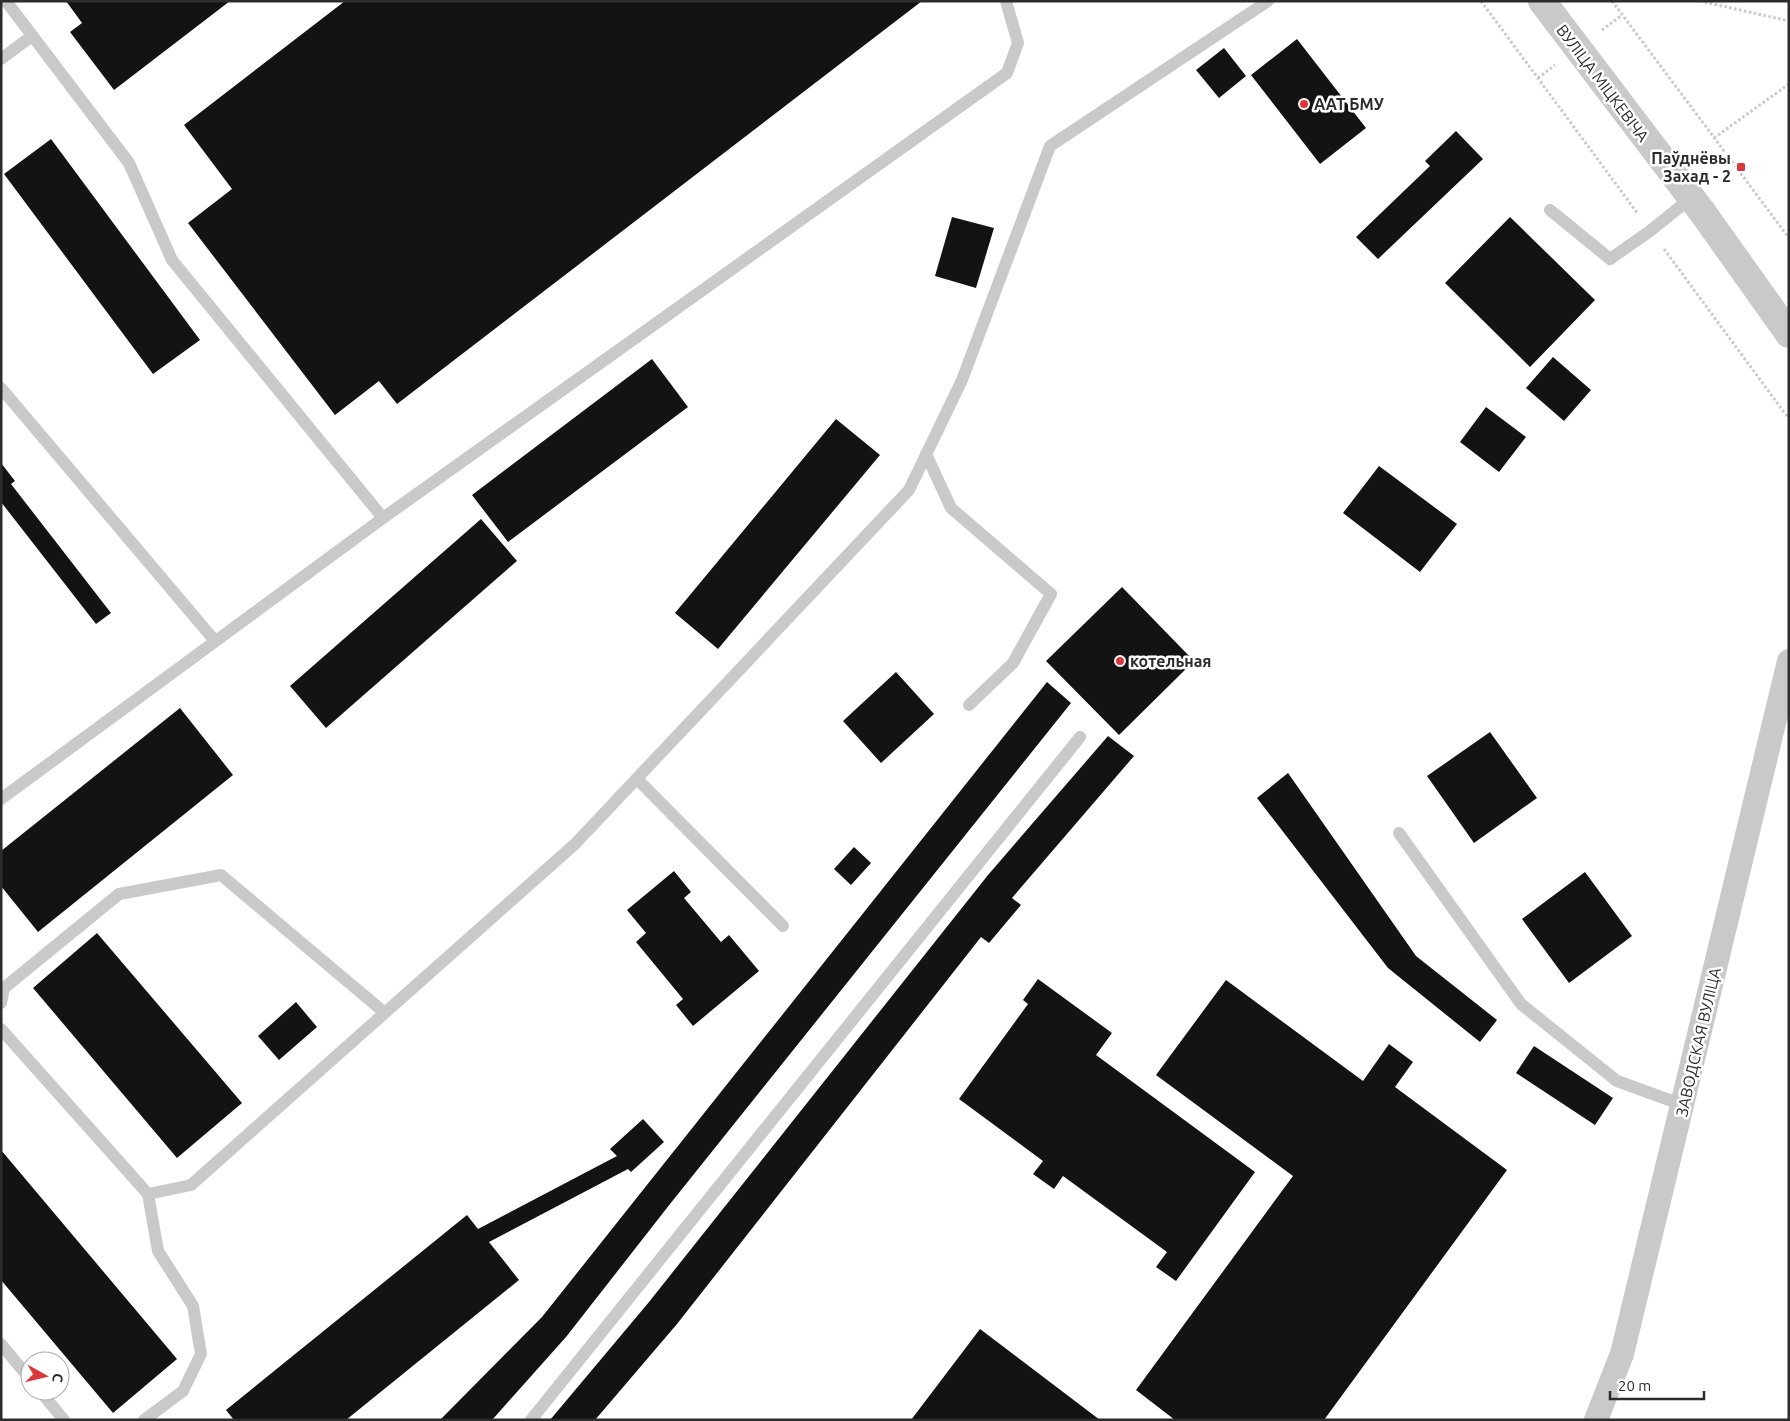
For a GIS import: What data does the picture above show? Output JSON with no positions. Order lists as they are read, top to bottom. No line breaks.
{"streets":{"street":["ВУЛІЦА МІЦКЕВІЧА","ЗАВОДСКАЯ ВУЛІЦА"]},"places":{"other":["ААТ БМУ","котельная"],"transit":["Паўднёвы Захад - 2"]},"scale_bar":"20 m","north":"right"}
